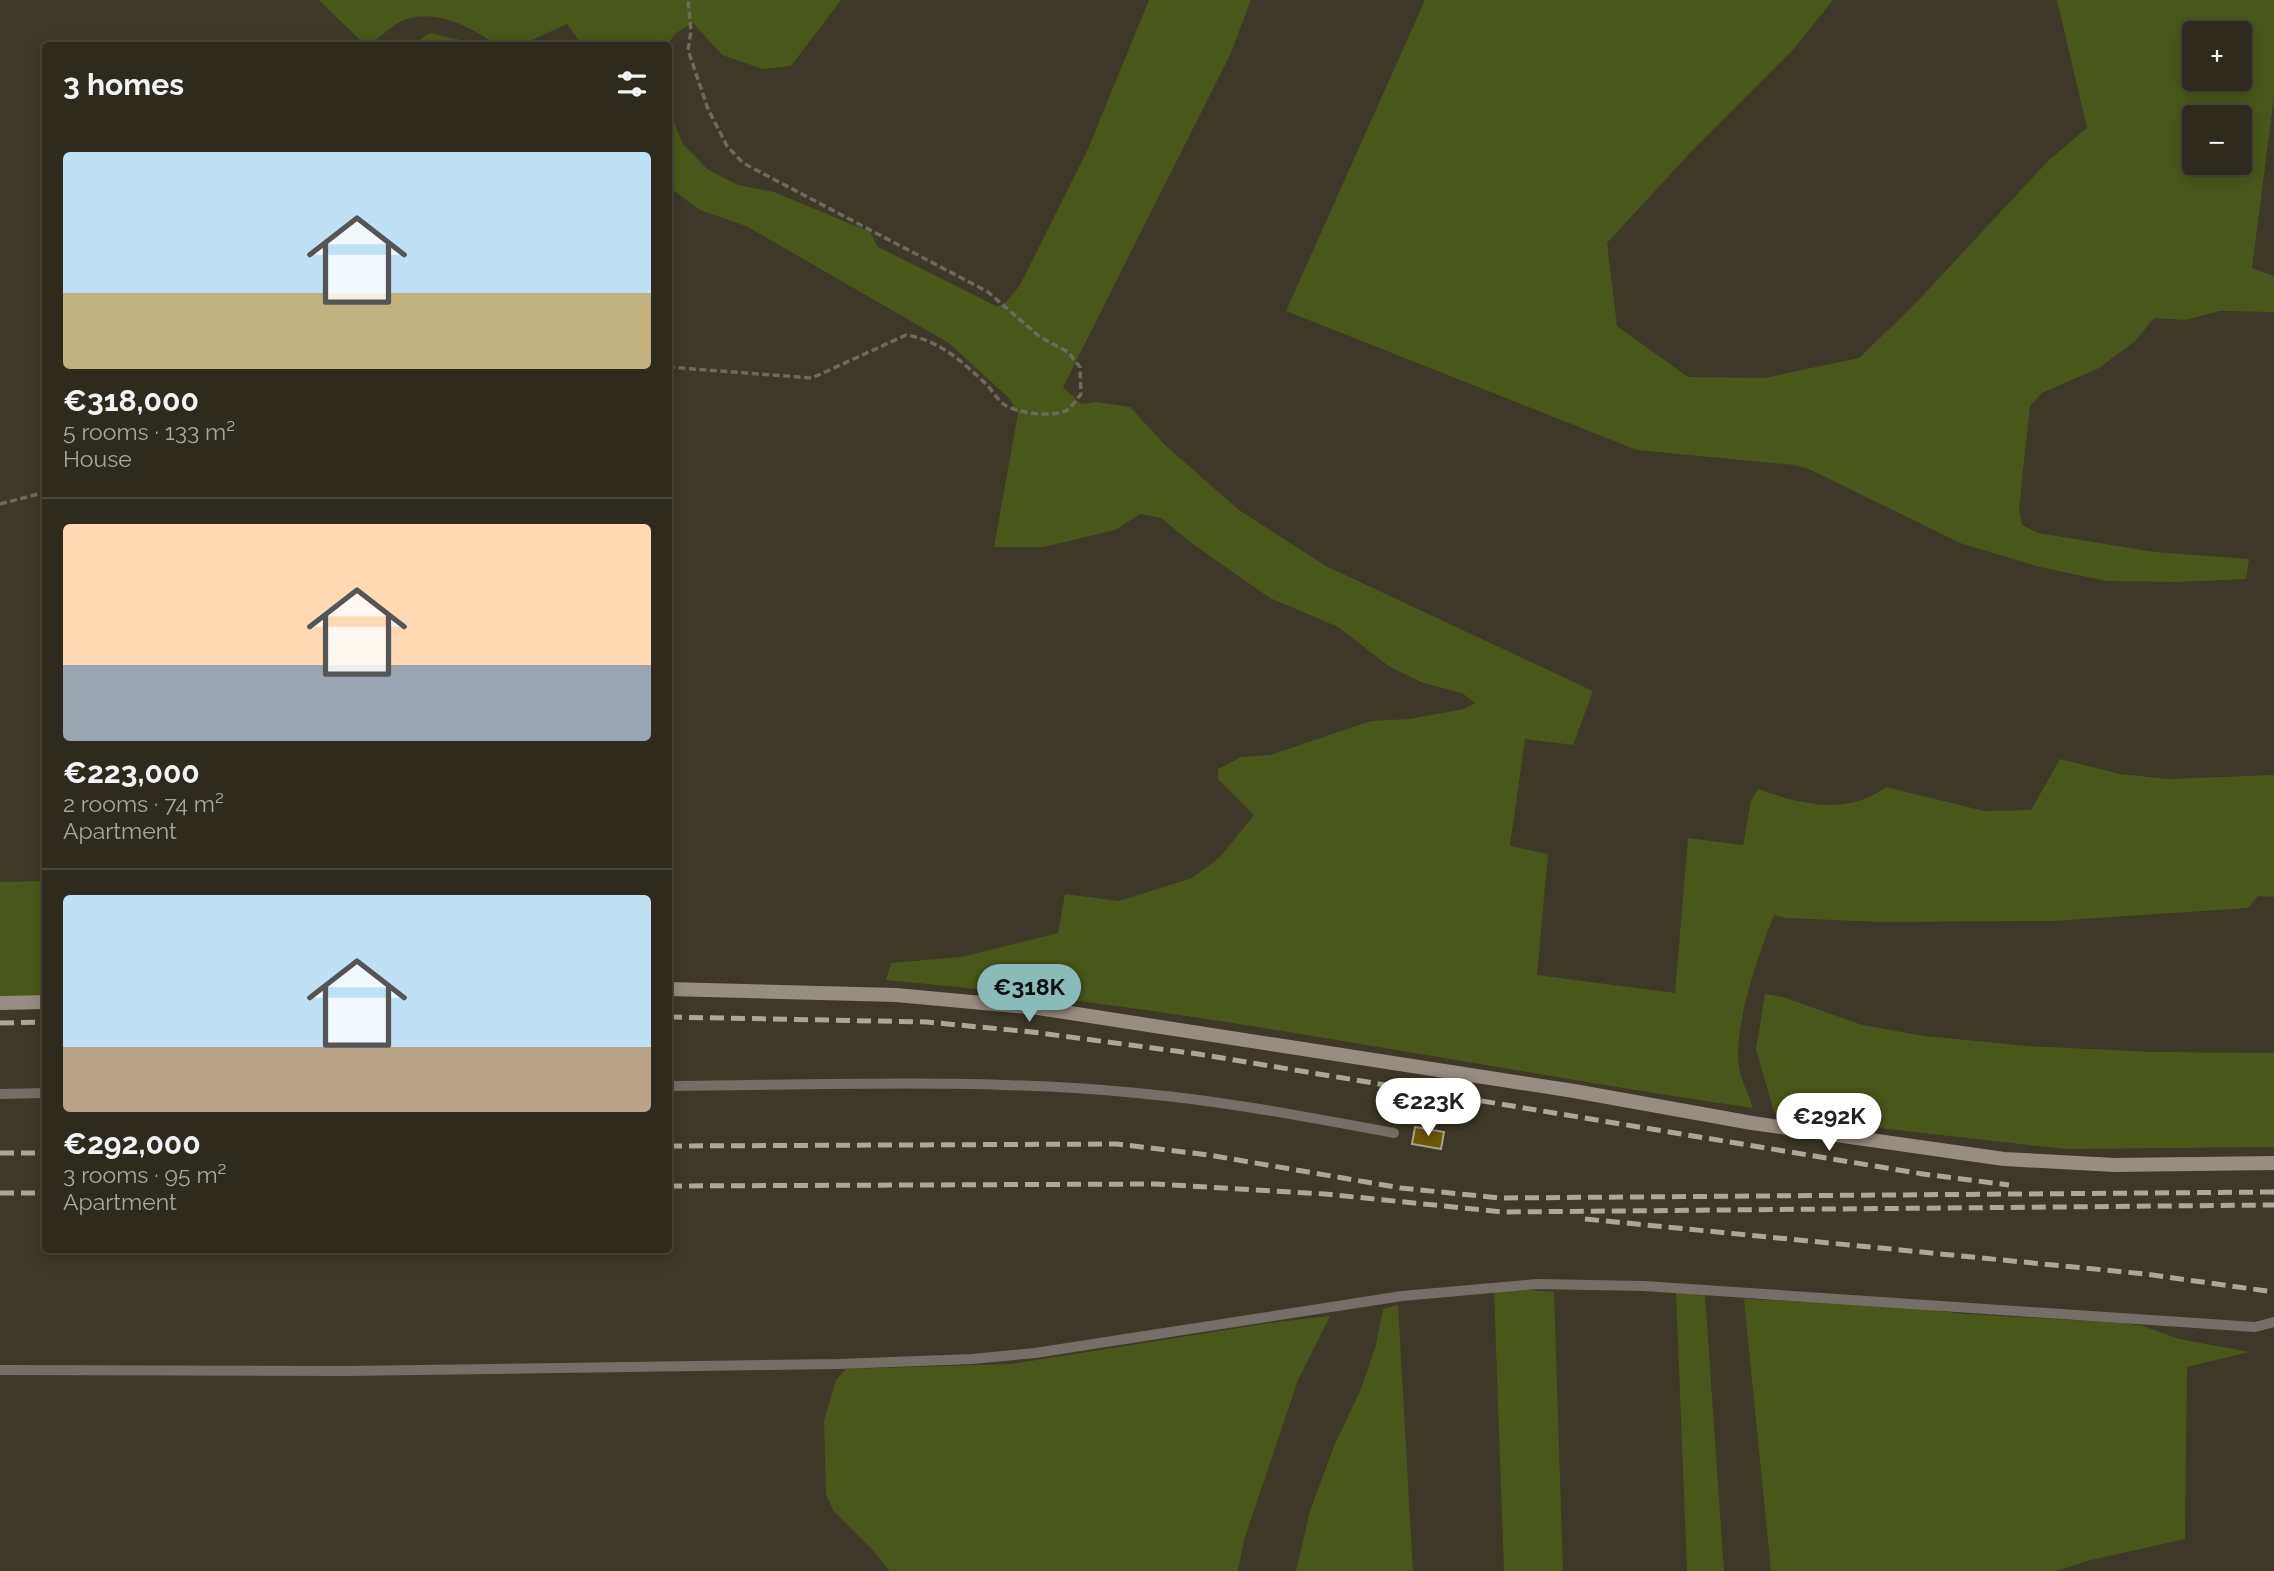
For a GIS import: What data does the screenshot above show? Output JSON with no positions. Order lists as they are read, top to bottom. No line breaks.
{"page":{"map_buttons":["+","−"],"heading":"3 homes","list":[{"name":"€318,000","note":"5 rooms · 133 m² · House"},{"name":"€223,000","note":"2 rooms · 74 m² · Apartment"},{"name":"€292,000","note":"3 rooms · 95 m² · Apartment"}],"price":["€318K","€223K","€292K"]}}
